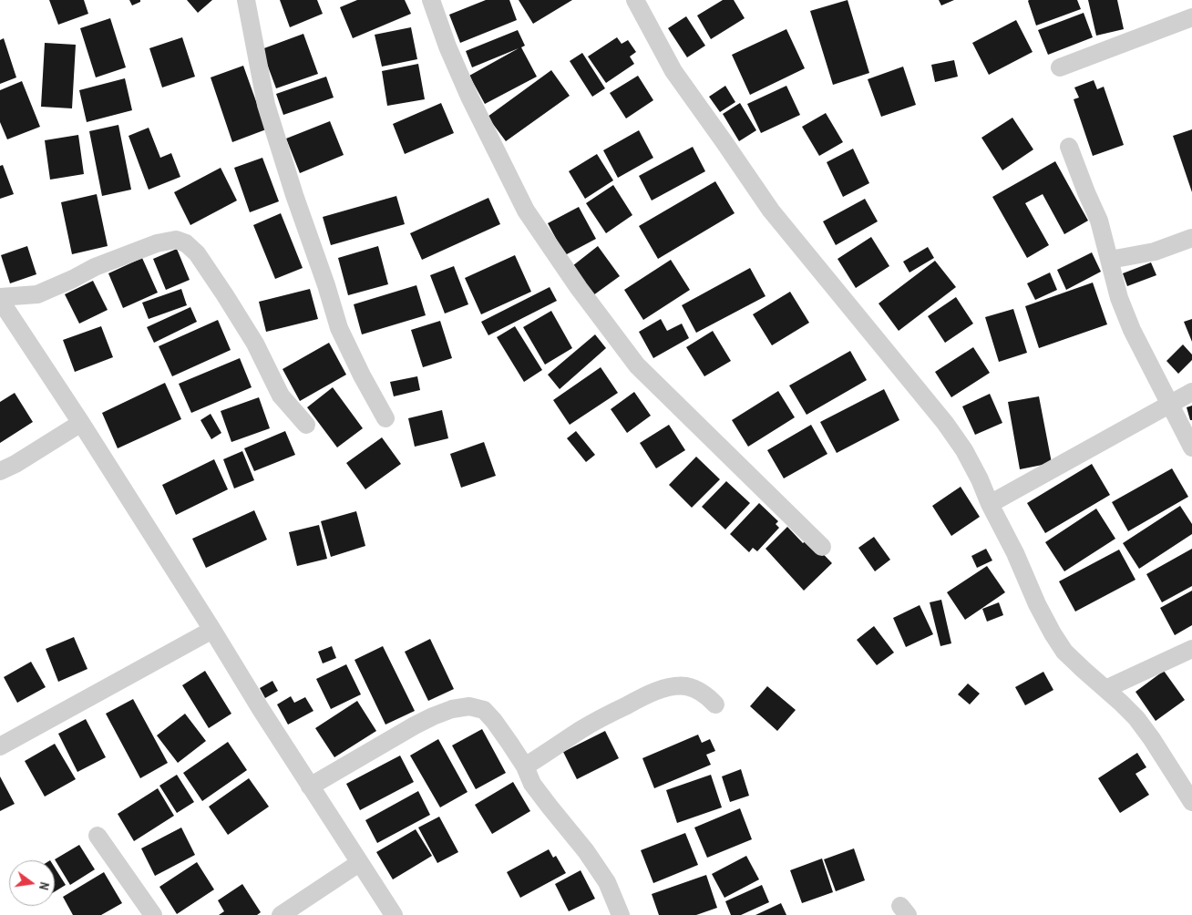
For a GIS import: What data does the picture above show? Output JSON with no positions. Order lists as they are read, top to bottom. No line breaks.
{"north":"right"}
